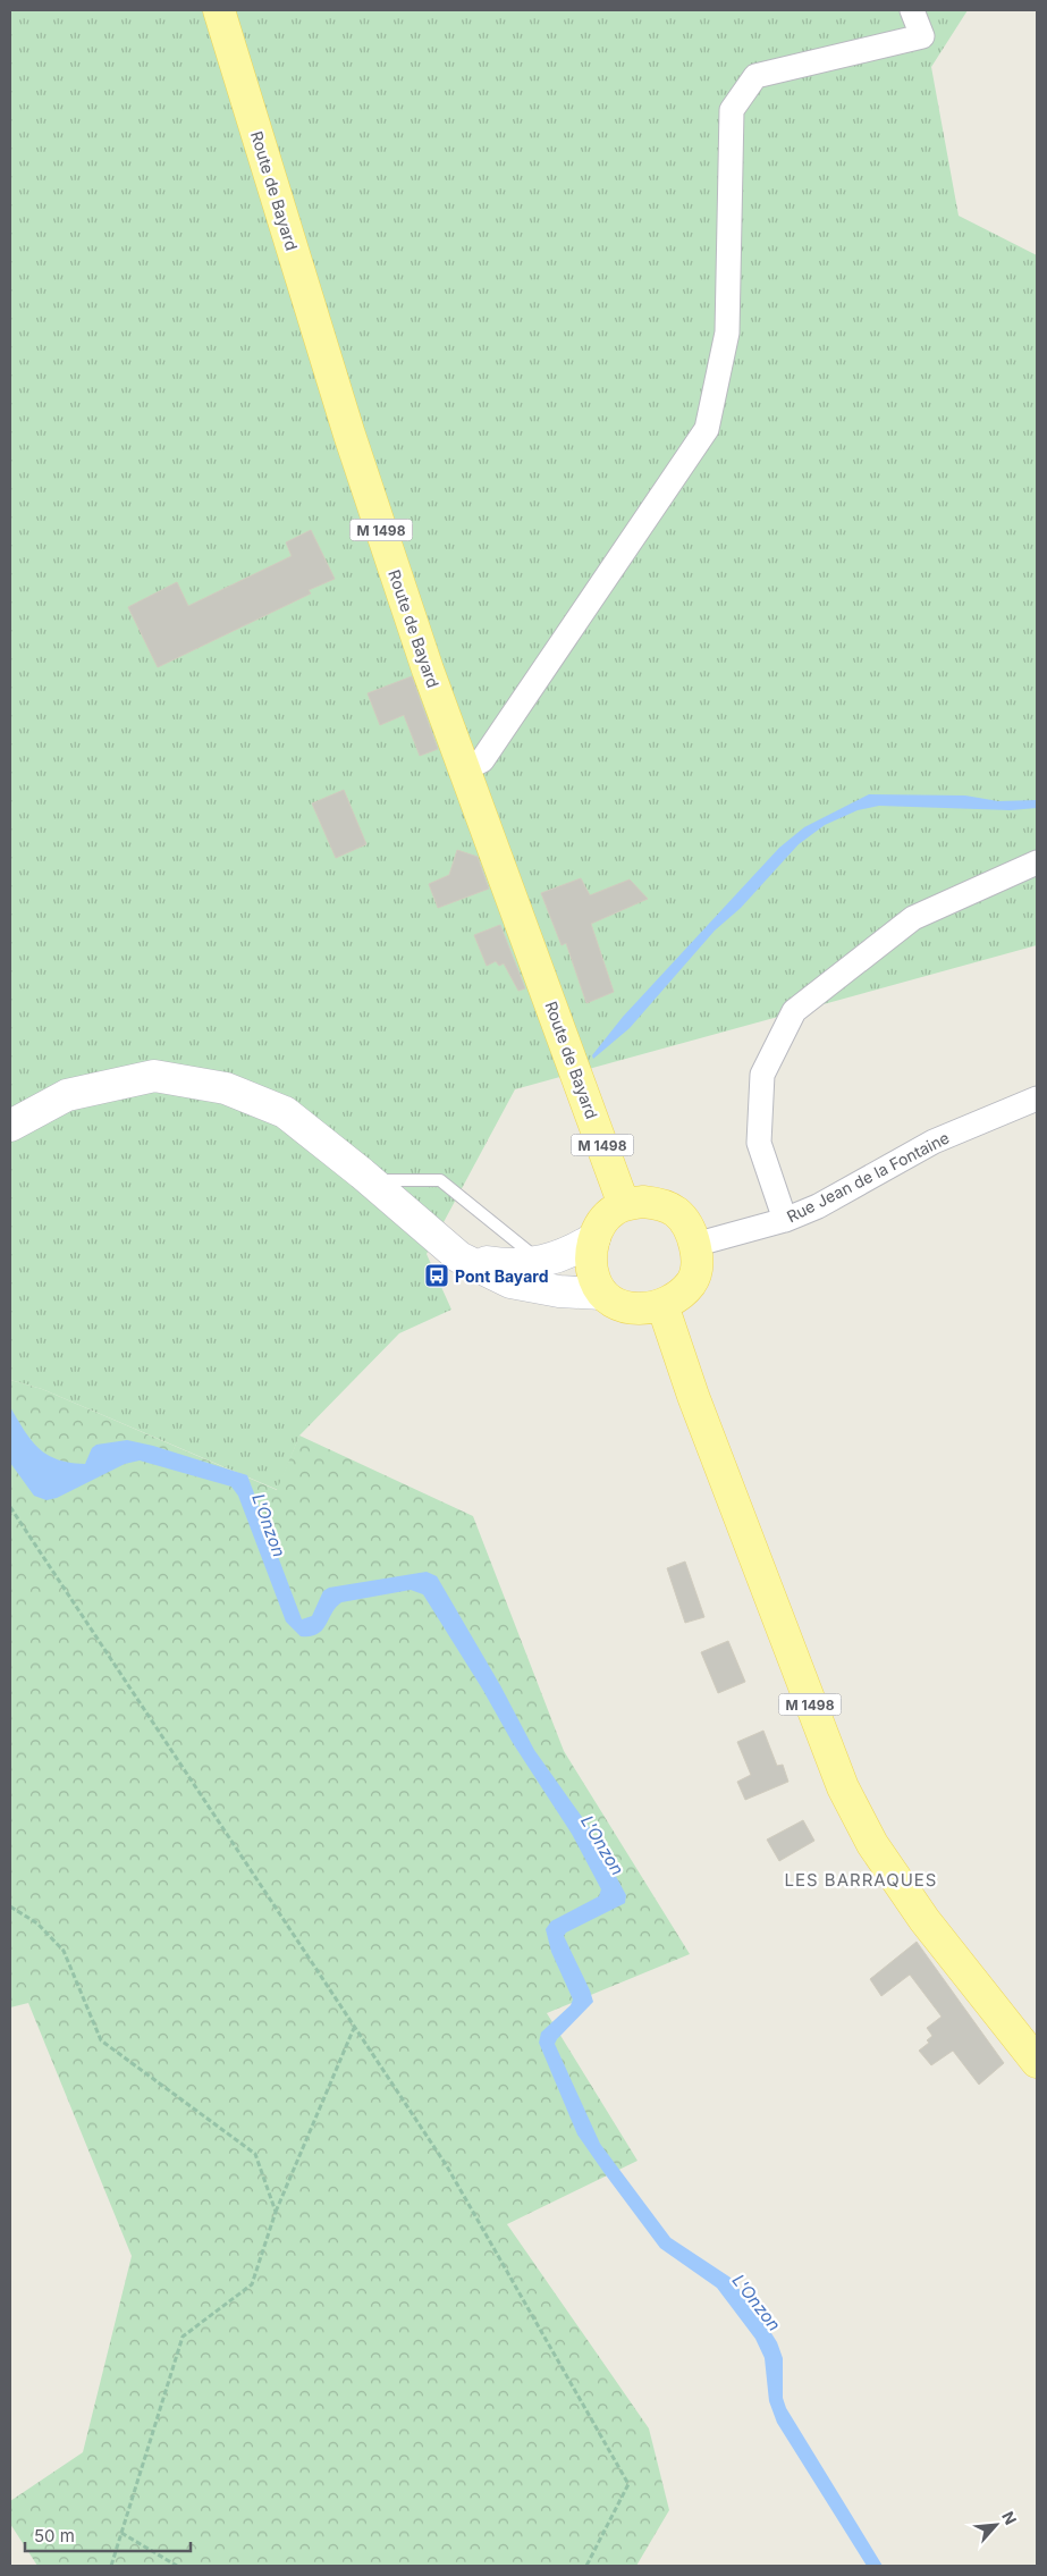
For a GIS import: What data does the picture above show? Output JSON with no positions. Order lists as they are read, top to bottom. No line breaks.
{"streets":{"main road":["Route de Bayard","M 1498"],"street":["Rue Jean de la Fontaine"]},"crossings":[["Route de Bayard","M 1498"],["Route de Bayard","Rue Jean de la Fontaine"],["M 1498","Rue Jean de la Fontaine"]],"districts":["LES BARRAQUES"],"water":["L'Onzon"],"places":{"bus stop":["Pont Bayard"]},"scale_bar":"50 m","north":"top right"}
